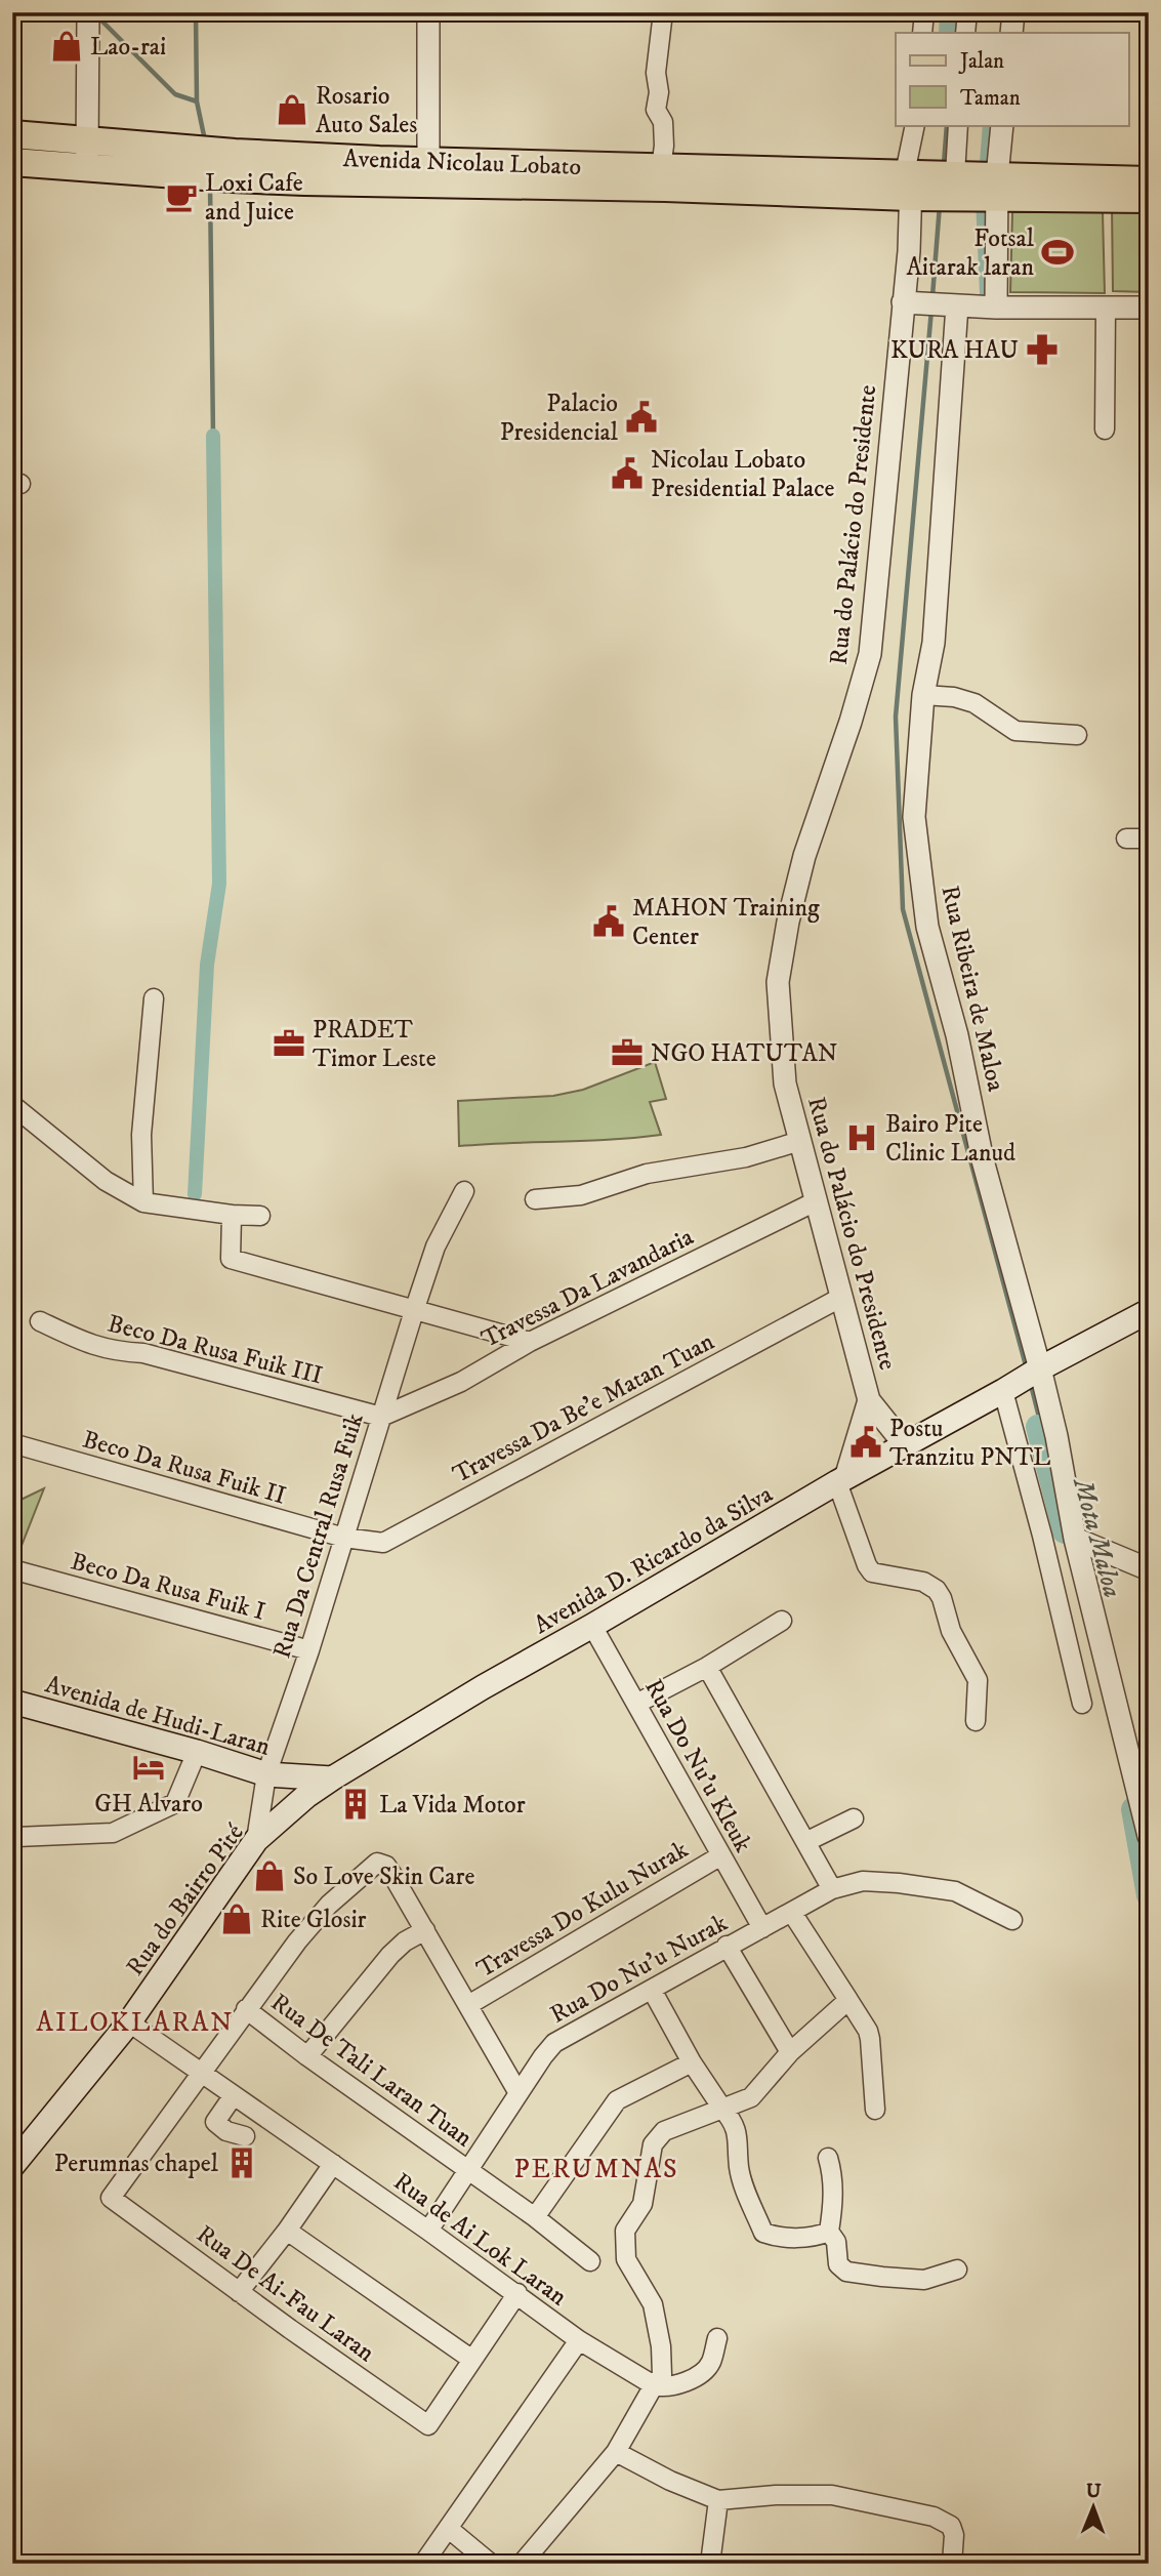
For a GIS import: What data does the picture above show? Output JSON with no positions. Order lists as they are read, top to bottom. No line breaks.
{"streets":{"main road":["Avenida Nicolau Lobato","Avenida D. Ricardo da Silva","Avenida de Hudi-Laran","Rua do Bairro Pité"],"street":["Rua do Palácio do Presidente","Rua Ribeira de Maloa","Travessa Da Lavandaria","Beco Da Rusa Fuik III","Travessa Da Be’e Matan Tuan","Beco Da Rusa Fuik II","Rua Da Central Rusa Fuik","Beco Da Rusa Fuik I","Rua Do Nu’u Kleuk","Travessa Do Kulu Nurak","Rua Do Nu’u Nurak","Rua De Tali Laran Tuan","Rua de Ai Lok Laran","Rua De Ai-Fau Laran"]},"crossings":[["Avenida Nicolau Lobato","Rua do Palácio do Presidente"],["Rua do Palácio do Presidente","Travessa Da Lavandaria"],["Rua do Palácio do Presidente","Travessa Da Be’e Matan Tuan"],["Rua do Palácio do Presidente","Avenida D. Ricardo da Silva"],["Rua Ribeira de Maloa","Avenida D. Ricardo da Silva"],["Travessa Da Lavandaria","Beco Da Rusa Fuik III"],["Travessa Da Lavandaria","Rua Da Central Rusa Fuik"],["Beco Da Rusa Fuik III","Rua Da Central Rusa Fuik"],["Travessa Da Be’e Matan Tuan","Beco Da Rusa Fuik II"],["Travessa Da Be’e Matan Tuan","Rua Da Central Rusa Fuik"],["Beco Da Rusa Fuik II","Rua Da Central Rusa Fuik"],["Rua Da Central Rusa Fuik","Beco Da Rusa Fuik I"],["Rua Da Central Rusa Fuik","Avenida de Hudi-Laran"],["Rua Da Central Rusa Fuik","Rua do Bairro Pité"],["Avenida D. Ricardo da Silva","Avenida de Hudi-Laran"],["Avenida D. Ricardo da Silva","Rua Do Nu’u Kleuk"],["Avenida D. Ricardo da Silva","Rua do Bairro Pité"],["Avenida de Hudi-Laran","Rua do Bairro Pité"],["Rua Do Nu’u Kleuk","Travessa Do Kulu Nurak"],["Rua Do Nu’u Kleuk","Rua Do Nu’u Nurak"],["Rua do Bairro Pité","Rua de Ai Lok Laran"],["Rua Do Nu’u Nurak","Rua De Tali Laran Tuan"],["Rua Do Nu’u Nurak","Rua de Ai Lok Laran"],["Rua de Ai Lok Laran","Rua De Ai-Fau Laran"]],"districts":["AILOKLARAN","PERUMNAS"],"water":["Mota Maloa"],"places":{"shop":["Lao-rai","Rosario Auto Sales","So Love Skin Care","Rite Glosir"],"cafe":["Loxi Cafe and Juice"],"sports":["Fotsal Aitarak laran"],"pharmacy":["KURA HAU"],"public building":["Palacio Presidencial","Nicolau Lobato Presidential Palace","MAHON Training Center","Postu Tranzitu PNTL"],"office":["PRADET Timor Leste","NGO HATUTAN"],"hospital":["Bairo Pite Clinic Lanud"],"hotel":["GH Alvaro"],"building":["La Vida Motor","Perumnas chapel"]},"legend":["Jalan","Taman"],"north":"top"}
